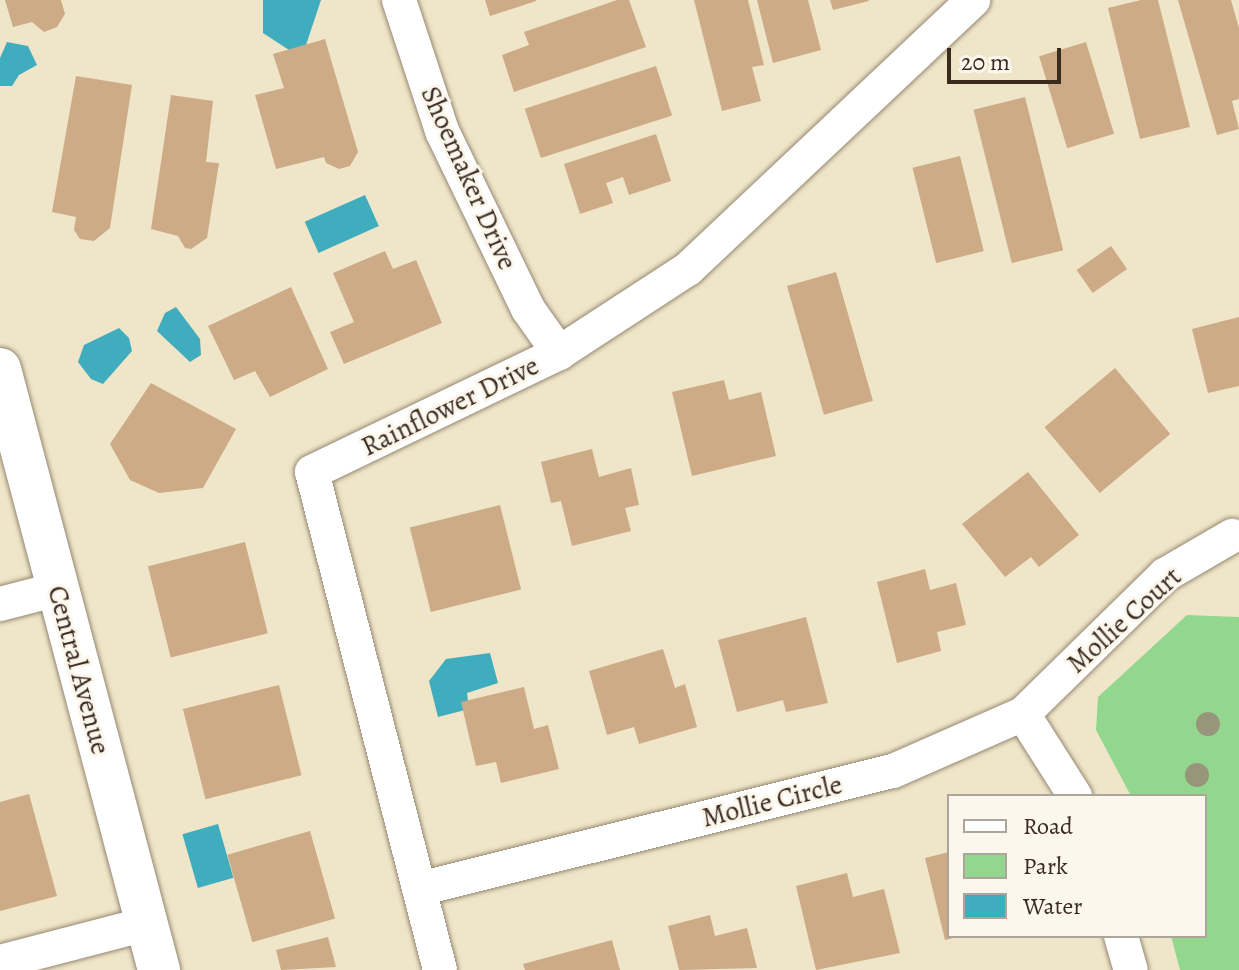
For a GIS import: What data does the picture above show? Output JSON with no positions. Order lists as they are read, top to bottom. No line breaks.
{"streets":{"street":["Shoemaker Drive","Rainflower Drive","Mollie Court","Central Avenue","Mollie Circle"]},"crossings":[["Shoemaker Drive","Rainflower Drive"],["Rainflower Drive","Mollie Circle"],["Mollie Court","Mollie Circle"]],"legend":["Road","Park","Water"],"scale_bar":"20 m"}
